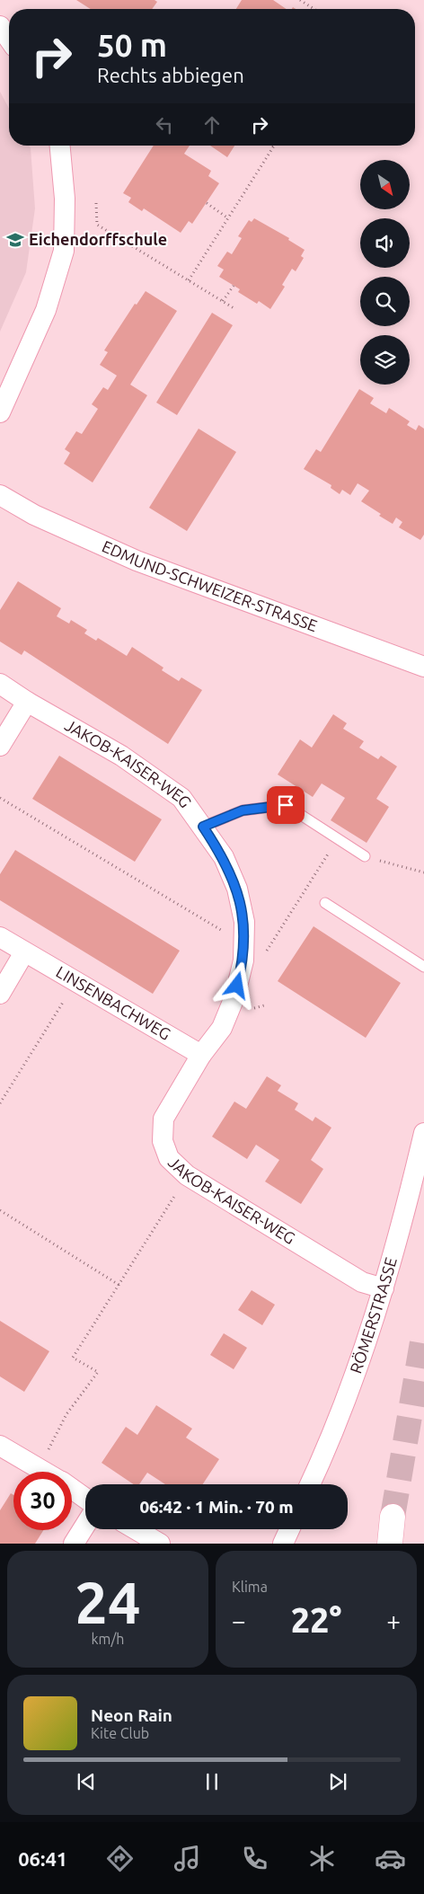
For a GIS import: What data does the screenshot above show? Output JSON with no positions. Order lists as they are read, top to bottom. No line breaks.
{"streets":{"street":["EDMUND-SCHWEIZER-STRASSE","JAKOB-KAISER-WEG","LINSENBACHWEG","RÖMERSTRASSE"]},"crossings":[["JAKOB-KAISER-WEG","LINSENBACHWEG"],["JAKOB-KAISER-WEG","RÖMERSTRASSE"]],"places":{"school or university":["Eichendorffschule"]},"north":"bottom right","page":{"turn":["50 m","Rechts abbiegen"],"limit":"30","trip":"06:42 · 1 Min. · 70 m","tile":[["24","km/h"],"Klima"],"heat":["−","22°","+"],"song":["Neon Rain","Kite Club"],"tabs":"06:41"}}
